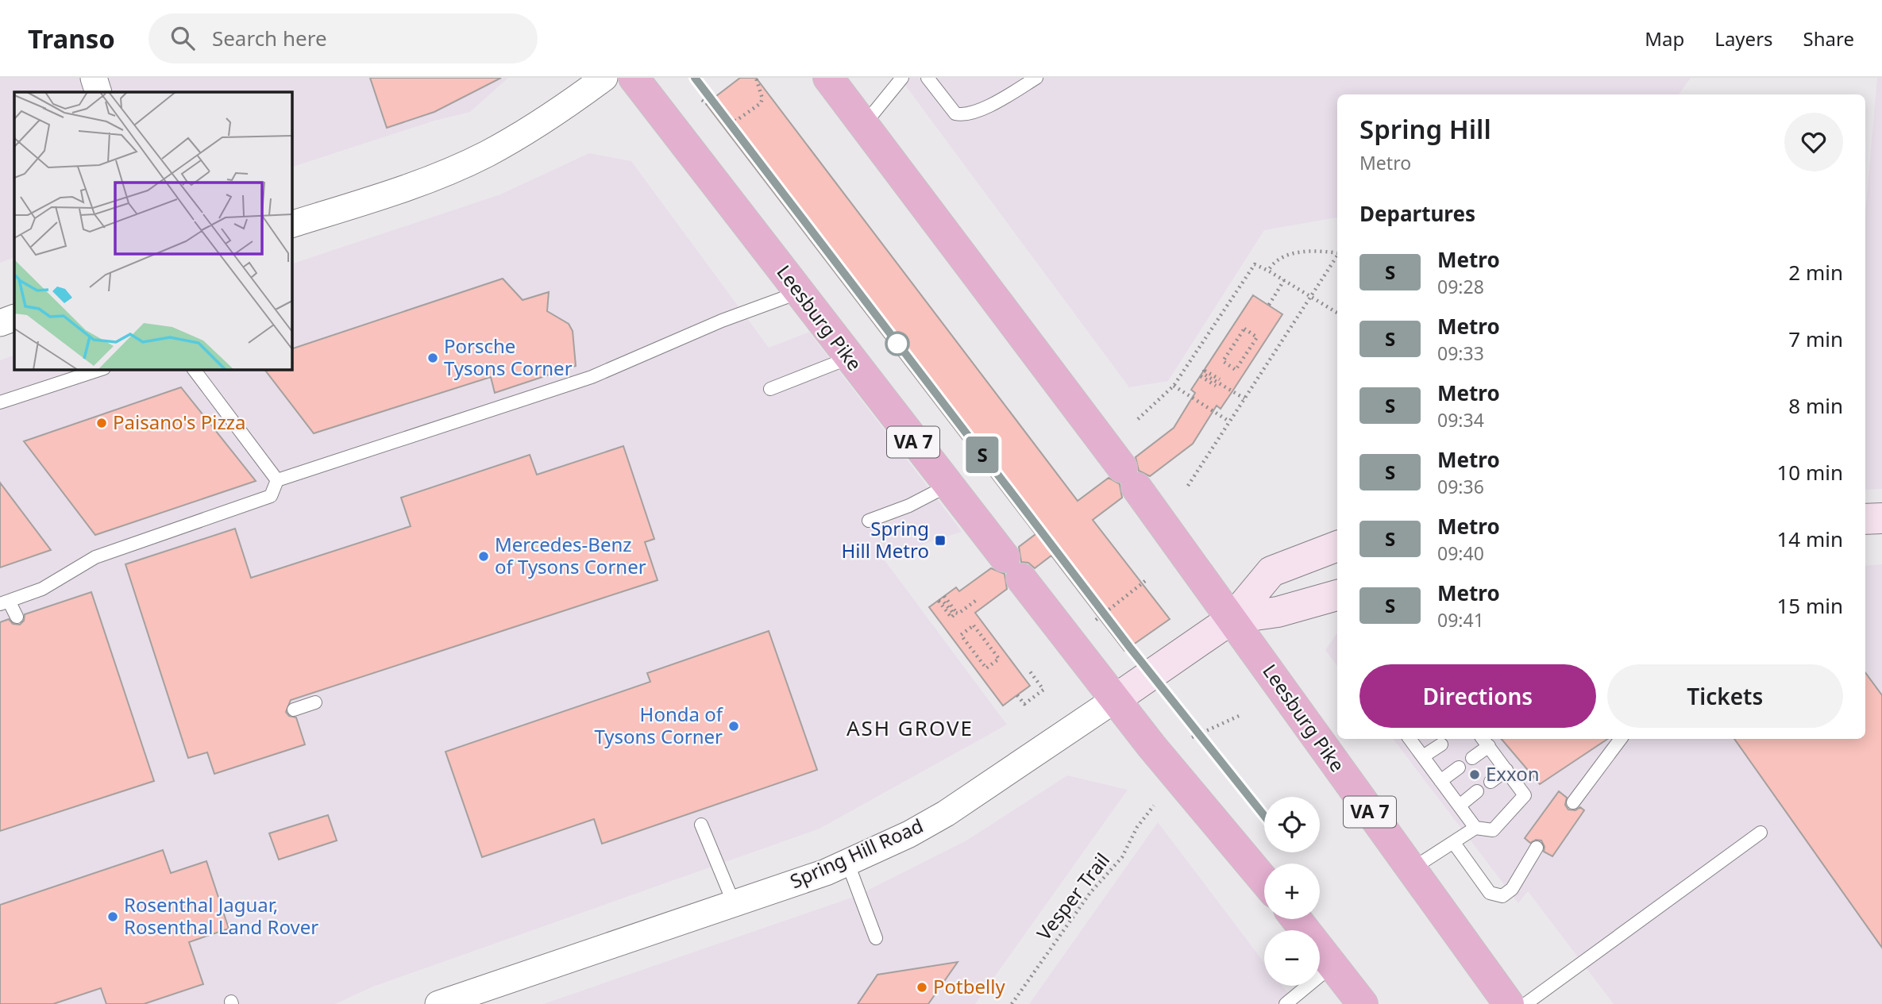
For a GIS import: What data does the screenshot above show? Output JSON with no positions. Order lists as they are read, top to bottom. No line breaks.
{"streets":{"highway":["Leesburg Pike","VA 7"],"main road":["Spring Hill Road"],"path":["Vesper Trail"]},"crossings":[["Leesburg Pike","Spring Hill Road"]],"districts":["ASH GROVE"],"places":{"other":["Porsche Tysons Corner","Paisano's Pizza","Mercedes-Benz of Tysons Corner","Honda of Tysons Corner","Exxon","Rosenthal Jaguar, Rosenthal Land Rover","Potbelly"],"transit":["Spring Hill Metro"]},"lines":["metro line S"],"page":{"header":"Transo","search":"Search here","nav":["Map","Layers","Share"],"on_map":"S","heading":[["Spring Hill","Metro"],"Departures"],"list":[{"mark":"S","name":"Metro","note":"09:28","value":"2 min"},{"mark":"S","name":"Metro","note":"09:33","value":"7 min"},{"mark":"S","name":"Metro","note":"09:34","value":"8 min"},{"mark":"S","name":"Metro","note":"09:36","value":"10 min"},{"mark":"S","name":"Metro","note":"09:40","value":"14 min"},{"mark":"S","name":"Metro","note":"09:41","value":"15 min"}],"buttons":["Directions","Tickets"],"map_buttons":["+","−"]}}
